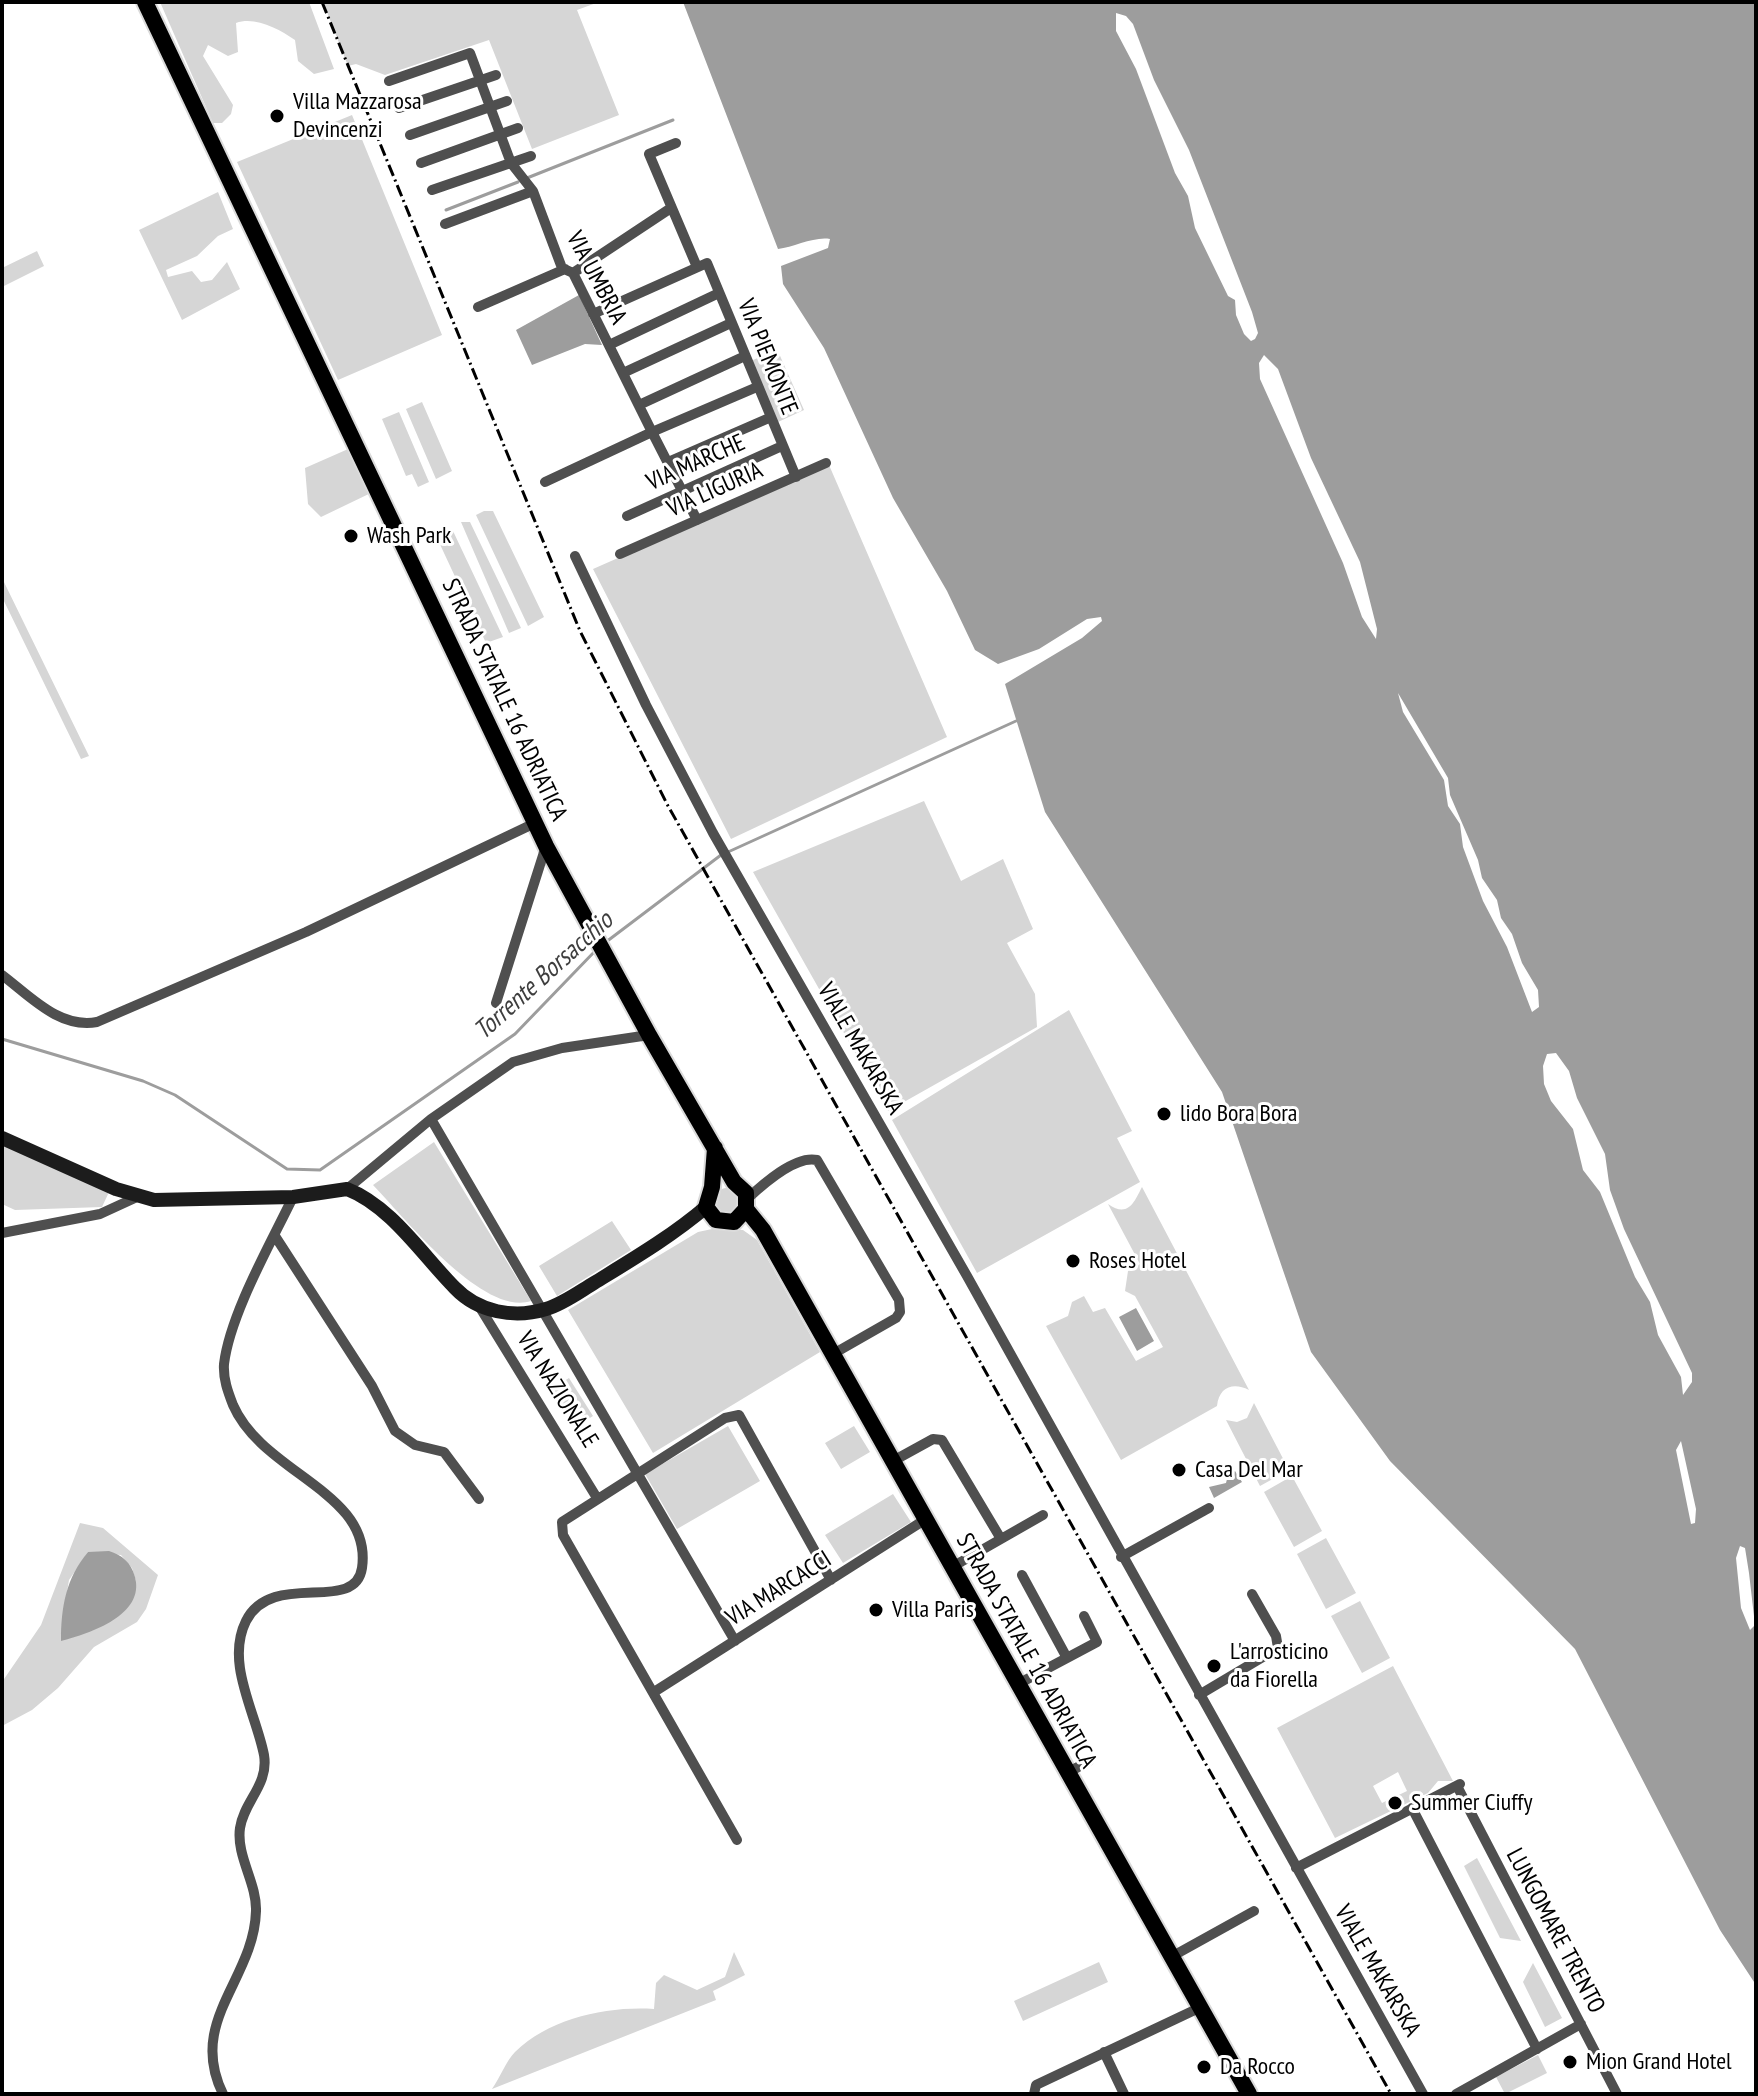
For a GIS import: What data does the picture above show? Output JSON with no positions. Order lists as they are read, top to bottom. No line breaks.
{"streets":{"main road":["STRADA STATALE 16 ADRIATICA"],"street":["VIA UMBRIA","VIA PIEMONTE","VIA MARCHE","VIA LIGURIA","VIALE MAKARSKA","VIA NAZIONALE","VIA MARCACCI","LUNGOMARE TRENTO"]},"crossings":[["VIA UMBRIA","VIA MARCHE"],["VIA UMBRIA","VIA LIGURIA"],["VIA PIEMONTE","VIA MARCHE"],["VIA PIEMONTE","VIA LIGURIA"],["STRADA STATALE 16 ADRIATICA","VIA MARCACCI"],["VIA NAZIONALE","VIA MARCACCI"]],"water":["Torrente Borsacchio"],"places":["Villa Mazzarosa Devincenzi","Wash Park","lido Bora Bora","Roses Hotel","Casa Del Mar","Villa Paris","L'arrosticino da Fiorella","Summer Ciuffy","Mion Grand Hotel","Da Rocco"]}
